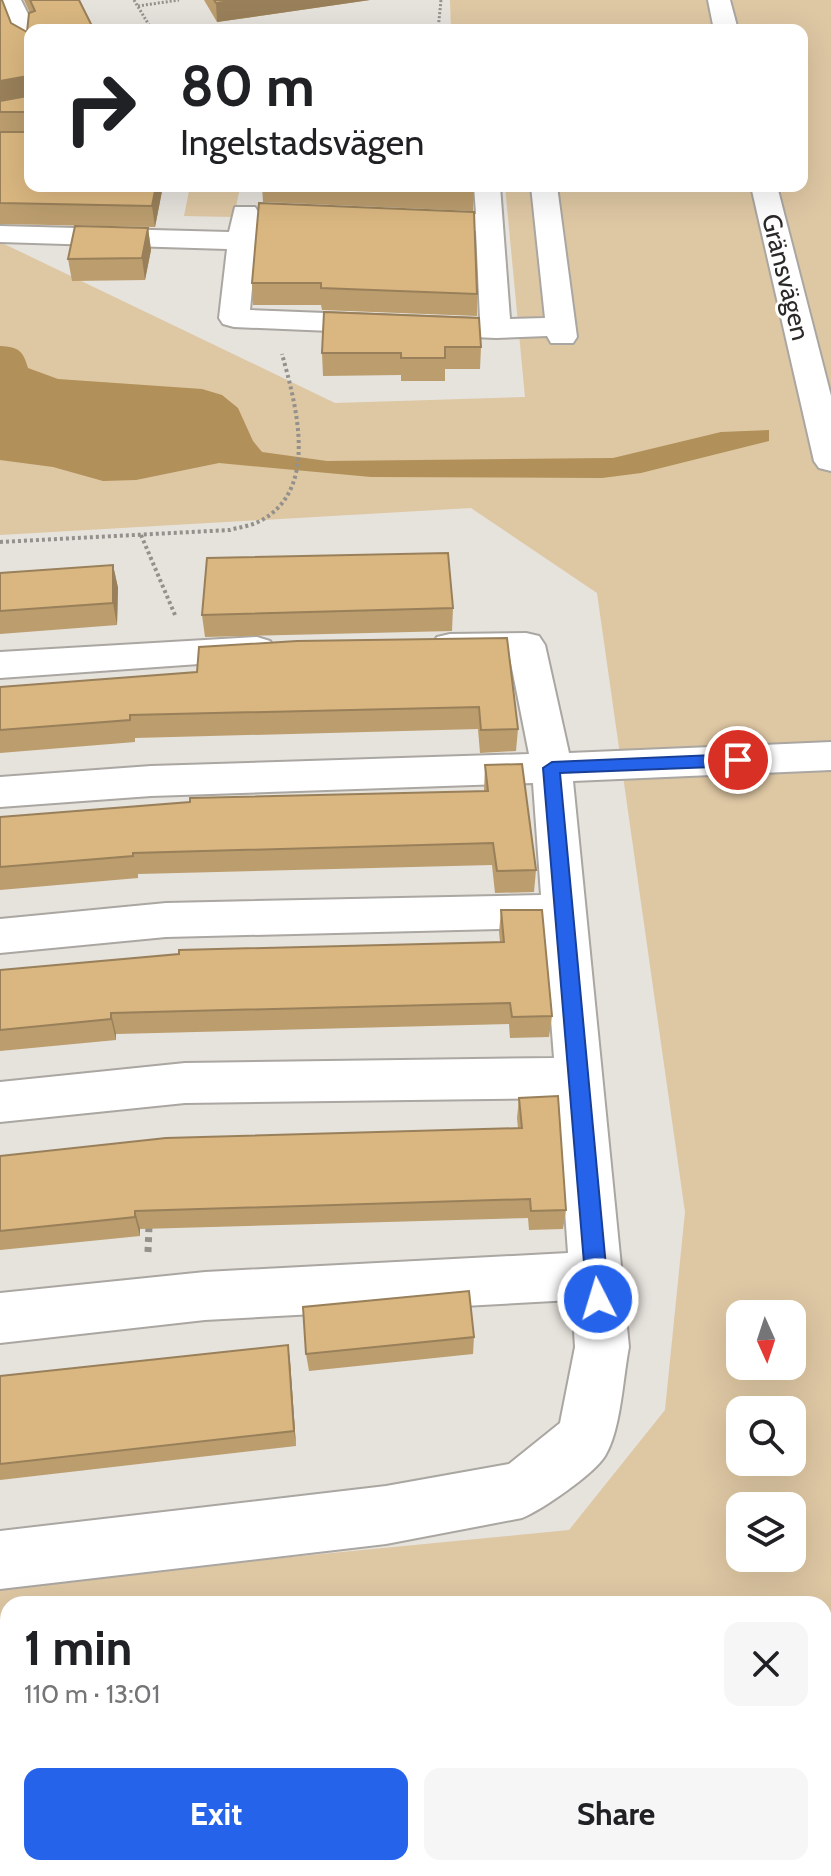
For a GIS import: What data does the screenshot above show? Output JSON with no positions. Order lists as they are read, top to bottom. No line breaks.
{"streets":{"street":["Gränsvägen"]},"north":"bottom","page":{"turn":["80 m","Ingelstadsvägen"],"heading":["1 min","110 m · 13:01"],"buttons":["Exit","Share"]}}
